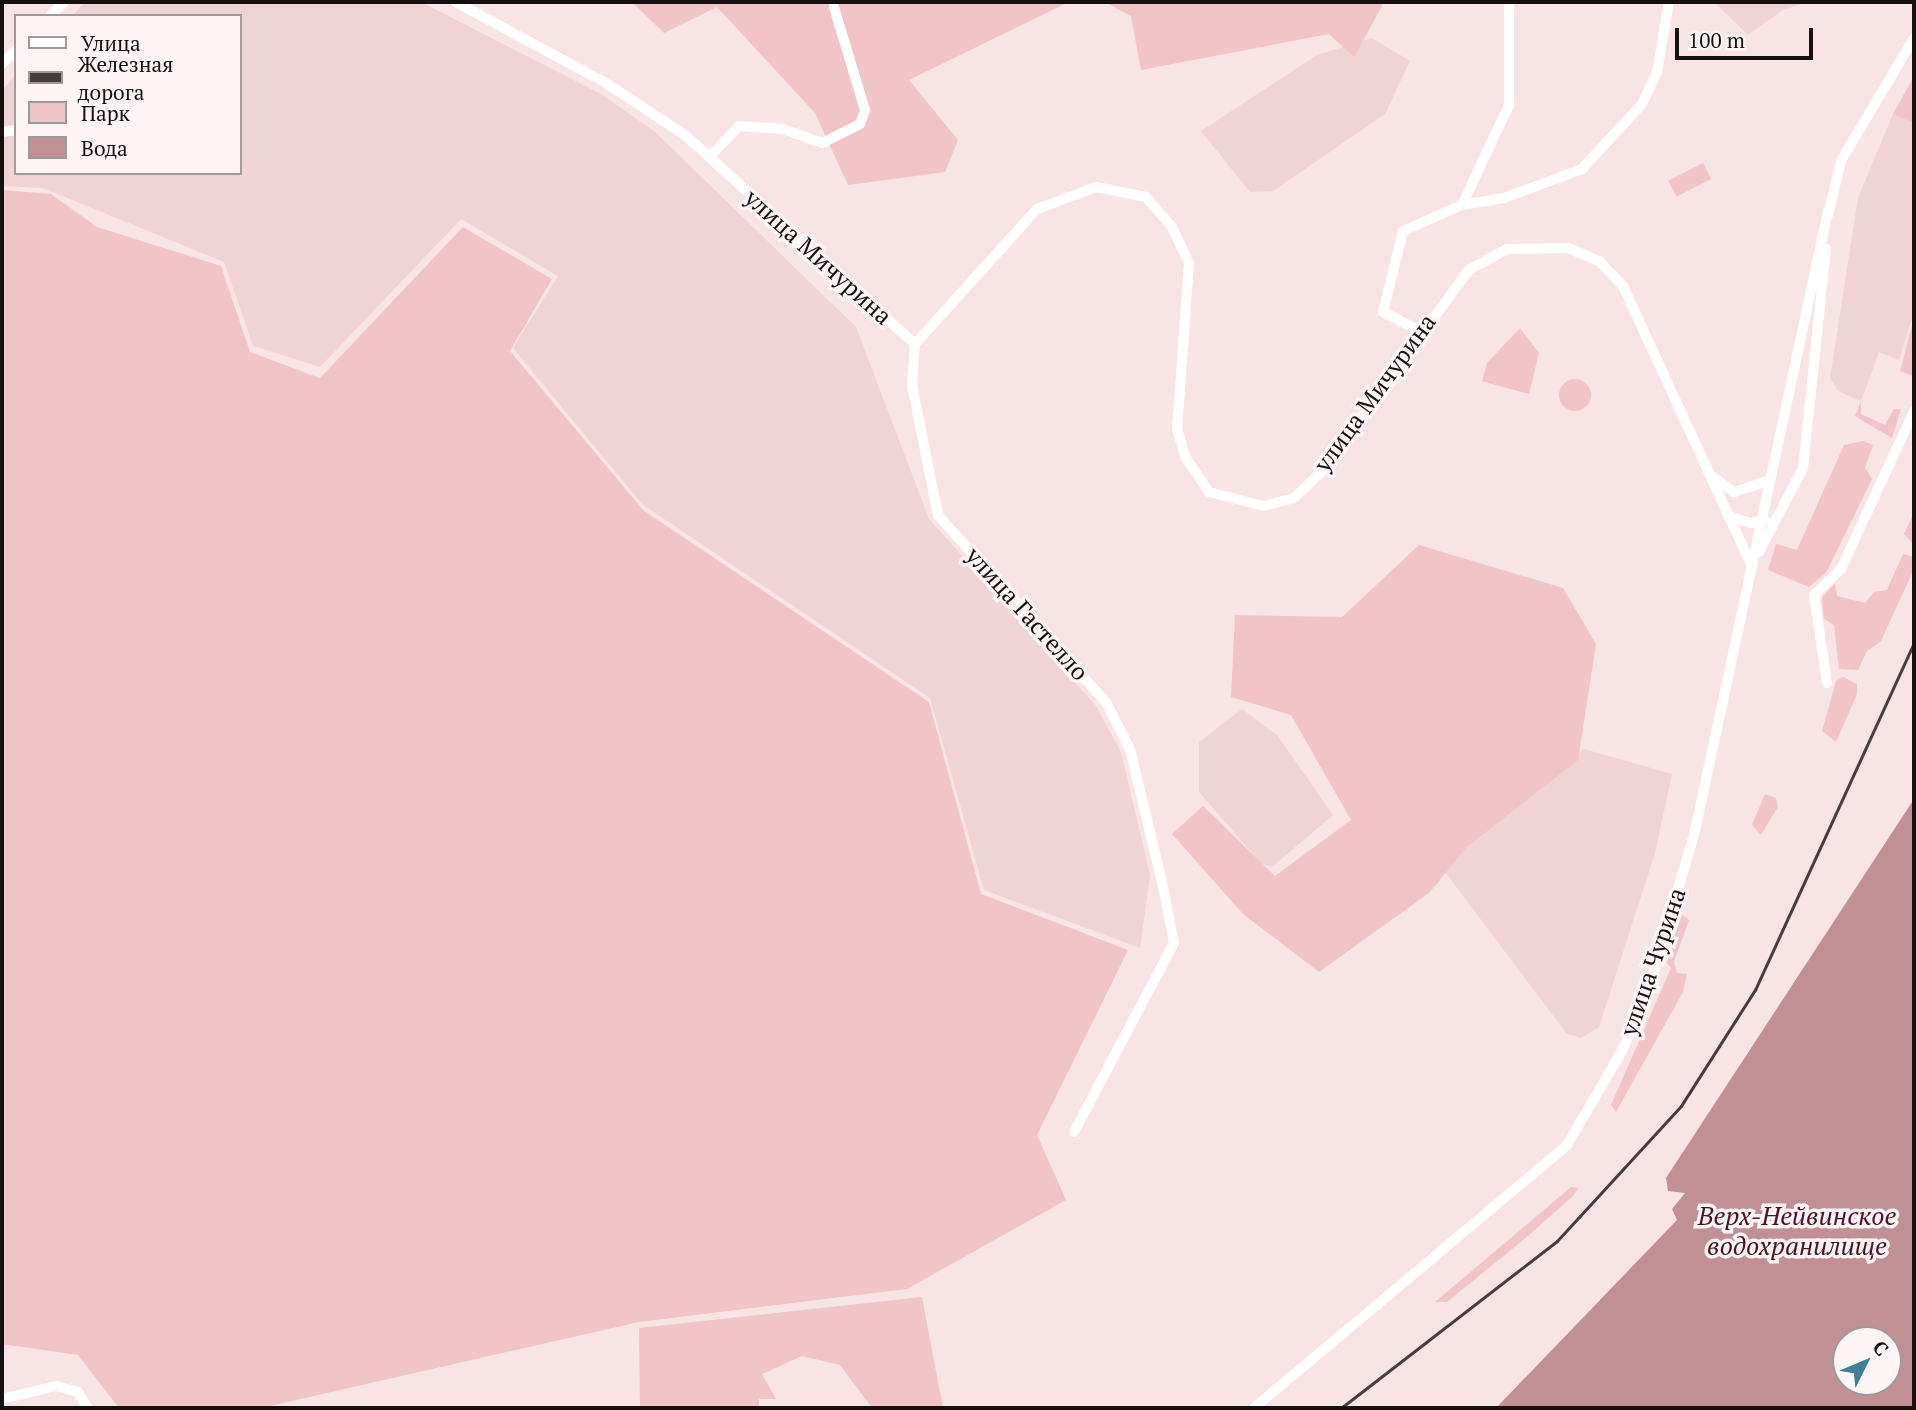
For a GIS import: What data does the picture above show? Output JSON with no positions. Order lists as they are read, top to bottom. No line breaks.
{"streets":{"street":["улица Мичурина","улица Гастелло","улица Чурина"]},"crossings":[["улица Мичурина","улица Гастелло"],["улица Мичурина","улица Чурина"]],"water":["Верх-Нейвинское водохранилище"],"legend":["Улица","Железная дорога","Парк","Вода"],"scale_bar":"100 m","north":"top right"}
